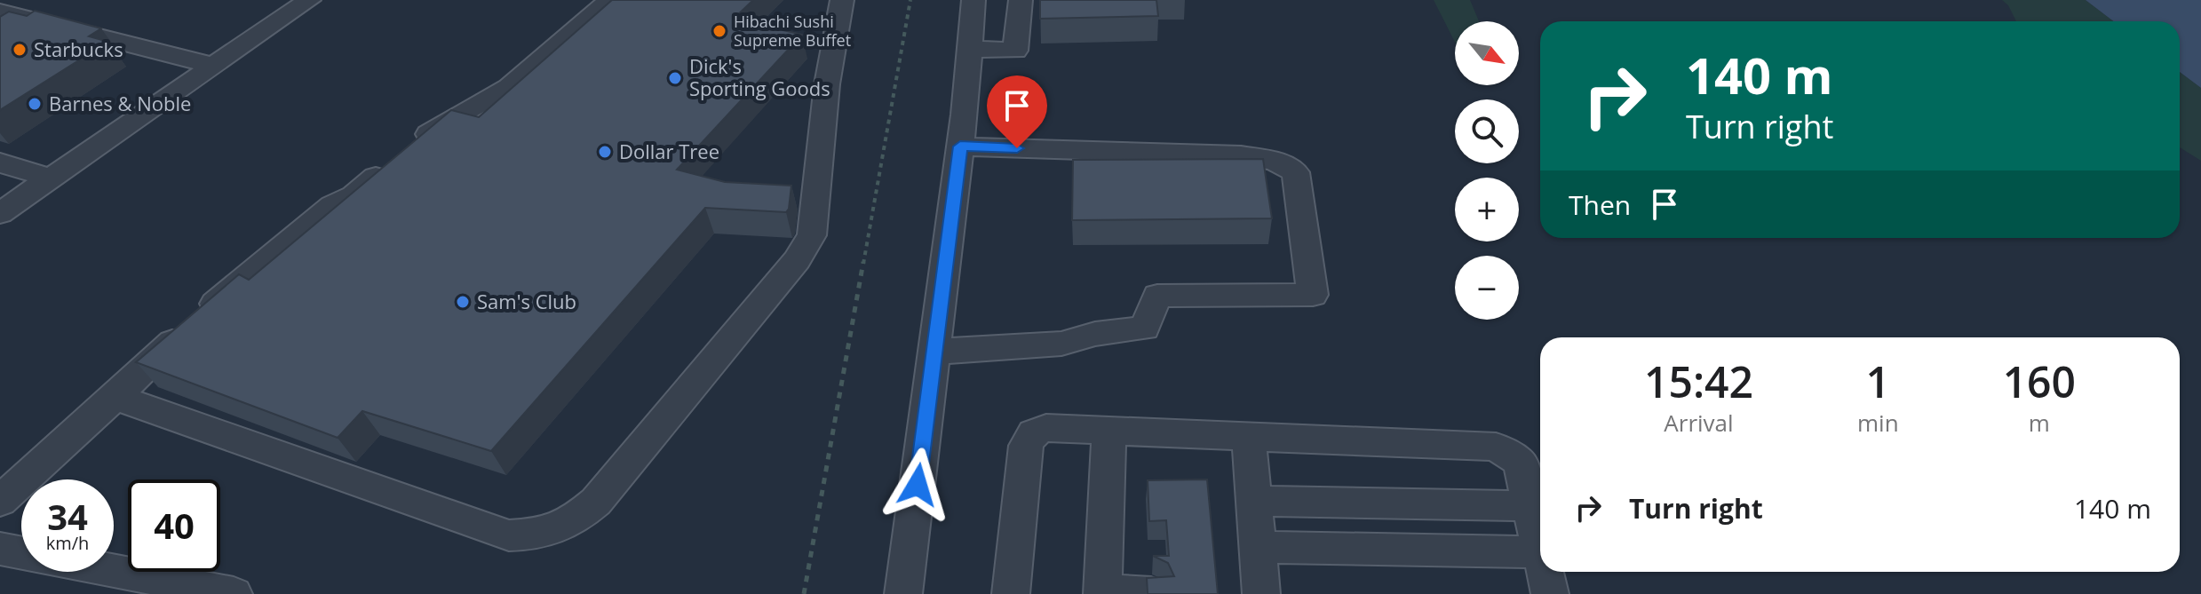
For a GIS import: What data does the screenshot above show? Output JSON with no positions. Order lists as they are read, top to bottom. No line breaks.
{"places":["Hibachi Sushi Supreme Buffet","Starbucks","Dick's Sporting Goods","Barnes & Noble","Dollar Tree","Sam's Club"],"north":"bottom right","page":{"map_buttons":["+","−"],"turn":["140 m","Turn right"],"then":"Then","eta":["15:42","Arrival","1","min","160","m"],"list":[{"name":"Turn right","value":"140 m"}],"speed":"34 km/h","limit":"40"}}
